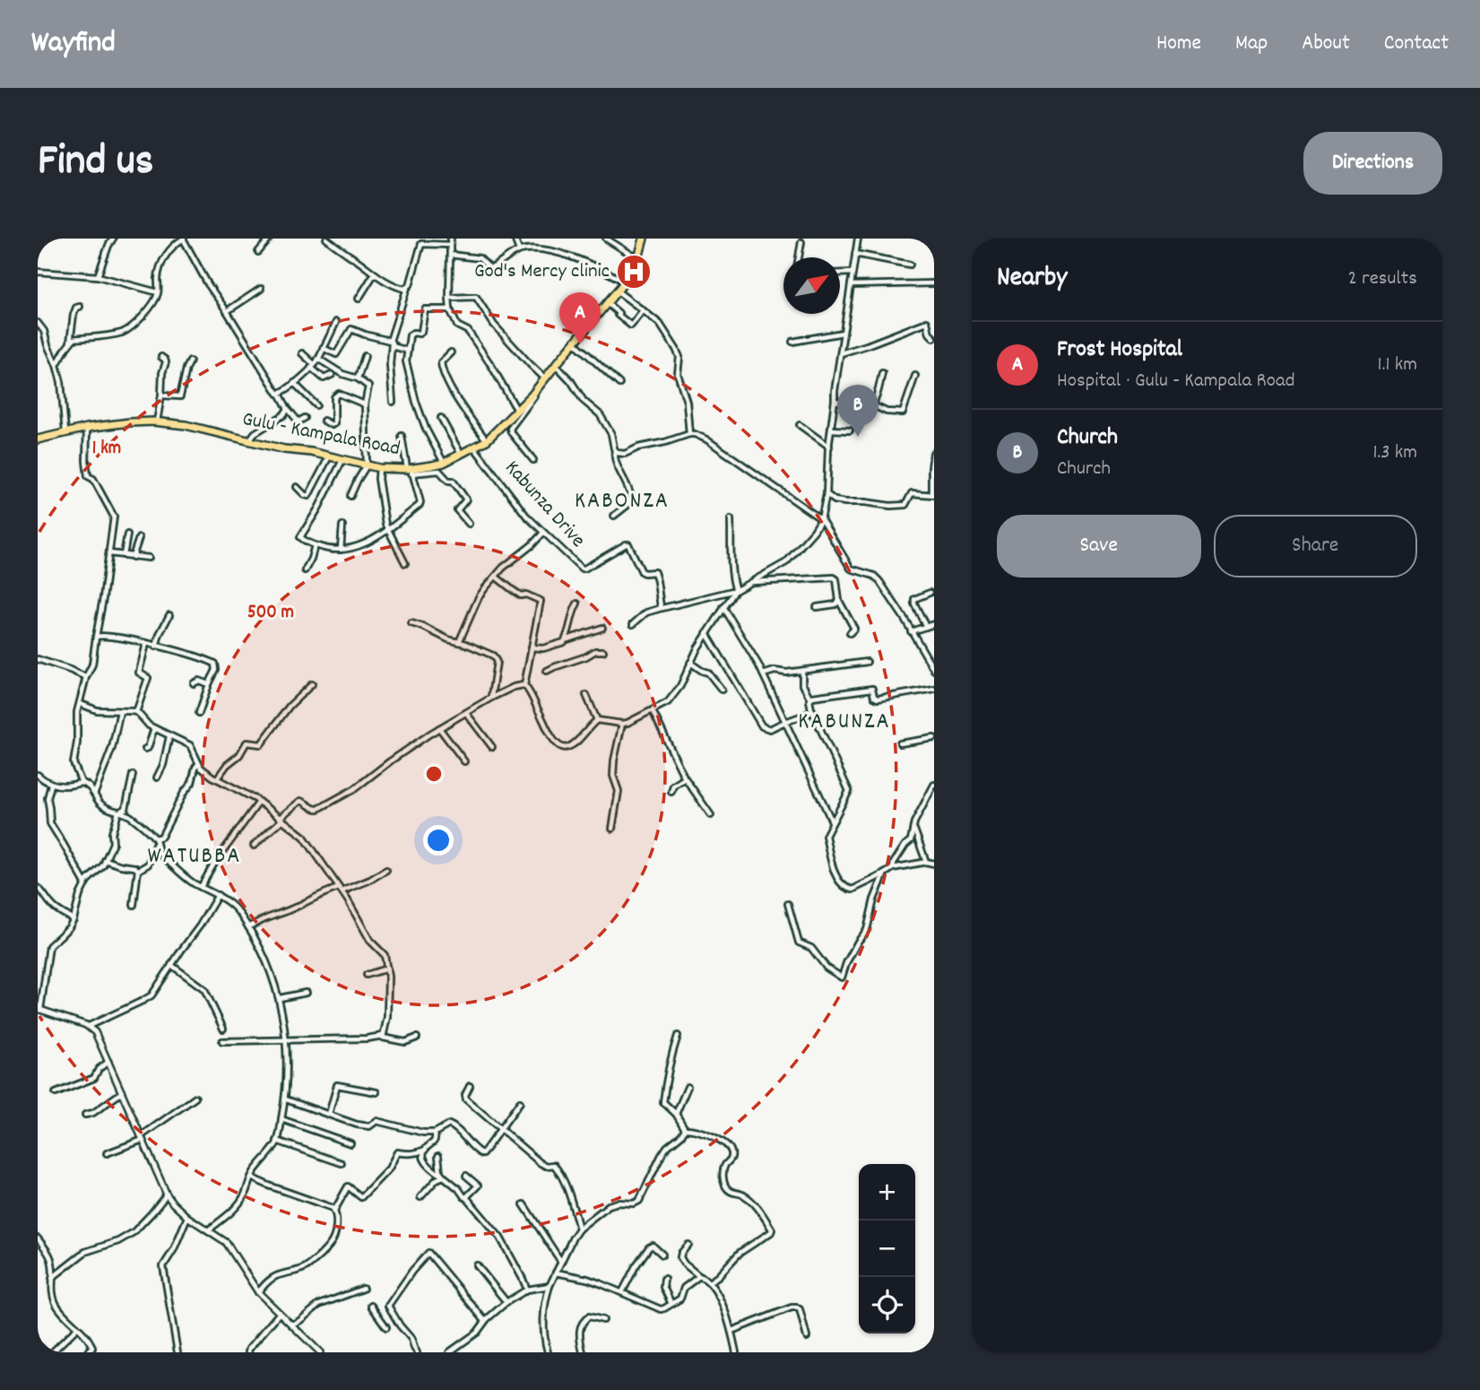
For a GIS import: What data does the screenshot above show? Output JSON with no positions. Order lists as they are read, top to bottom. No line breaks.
{"streets":{"main road":["Gulu - Kampala Road"],"street":["Kabunza Drive"]},"crossings":[["Gulu - Kampala Road","Kabunza Drive"]],"districts":["KABONZA","KABUNZA","WATUBBA"],"places":{"hospital":["God's Mercy clinic"]},"north":"top right","page":{"header":"Wayfind","nav":["Home","Map","About","Contact"],"title":"Find us","buttons":["Directions",["Save","Share"]],"heading":["Nearby","2 results"],"pins":["A","B"],"list":[{"mark":"A","name":"Frost Hospital","note":"Hospital · Gulu - Kampala Road","value":"1.1 km"},{"mark":"B","name":"Church","note":"Church","value":"1.3 km"}],"map_buttons":["+","−"]},"rings":["1 km","500 m"]}
